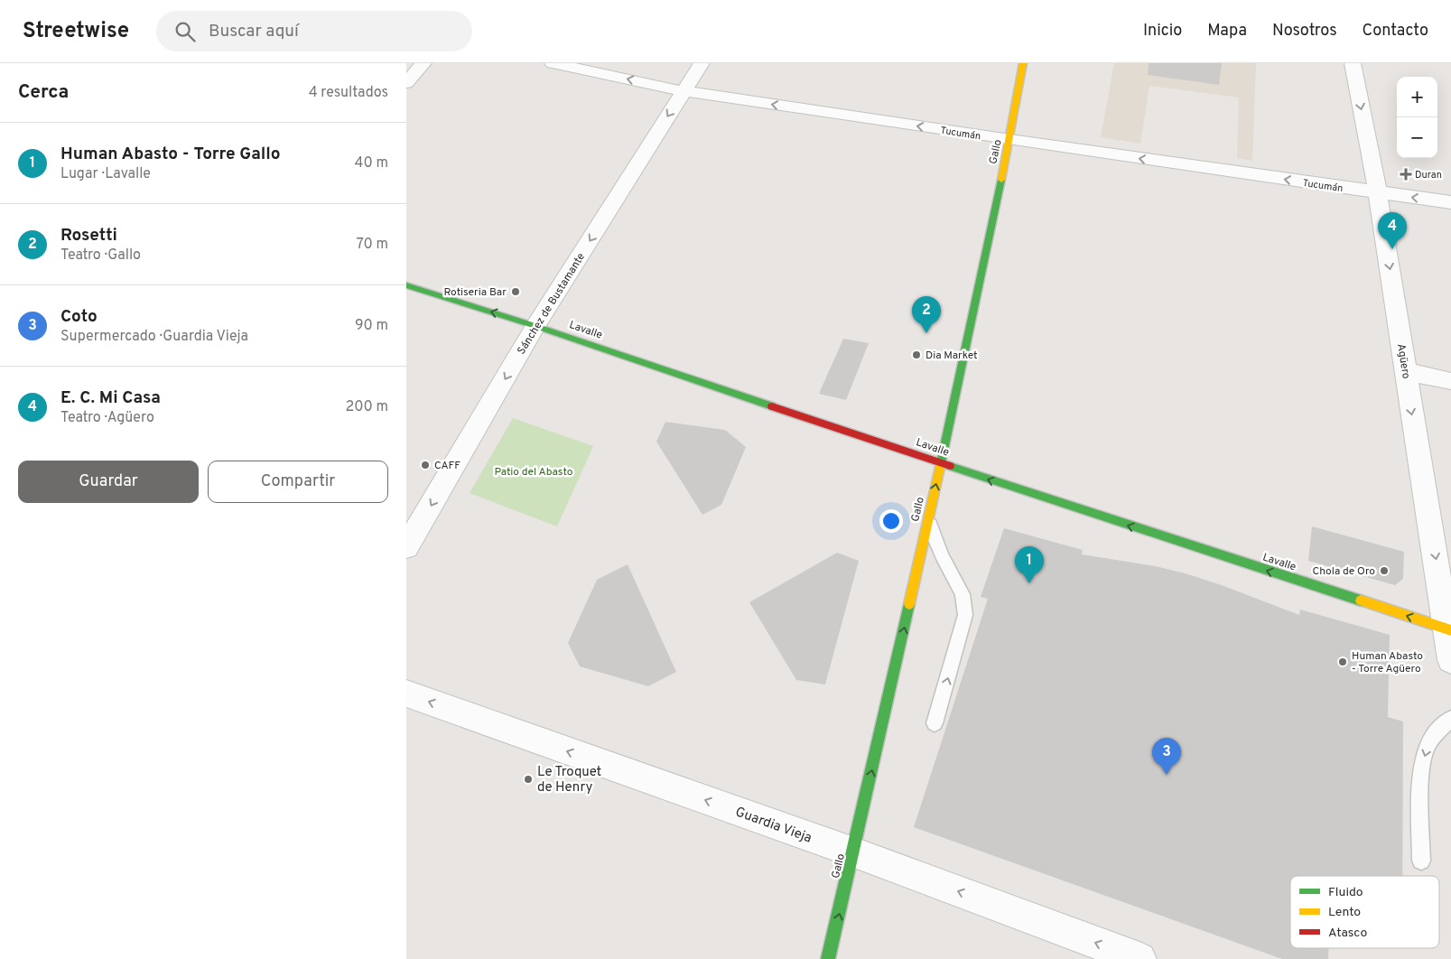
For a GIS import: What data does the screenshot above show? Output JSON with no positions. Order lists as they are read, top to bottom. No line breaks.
{"streets":{"street":["Tucumán","Gallo","Sánchez de Bustamante","Lavalle","Agüero","Guardia Vieja"]},"crossings":[["Tucumán","Gallo"],["Tucumán","Sánchez de Bustamante"],["Tucumán","Agüero"],["Gallo","Lavalle"],["Gallo","Guardia Vieja"],["Sánchez de Bustamante","Lavalle"],["Lavalle","Agüero"]],"one_way":["Tucumán","Gallo","Sánchez de Bustamante","Lavalle","Agüero","Guardia Vieja"],"parks":["Patio del Abasto"],"places":{"health":["Duran"],"other":["Rotiseria Bar","Dia Market","CAFF","Chola de Oro","Human Abasto - Torre Agüero","Le Troquet de Henry"]},"legend":["Fluido","Lento","Atasco"],"page":{"header":"Streetwise","search":"Buscar aquí","nav":["Inicio","Mapa","Nosotros","Contacto"],"heading":["Cerca","4 resultados"],"map_buttons":["+","−"],"list":[{"mark":"1","name":"Human Abasto - Torre Gallo","note":"Lugar · Lavalle","value":"40 m"},{"mark":"2","name":"Rosetti","note":"Teatro · Gallo","value":"70 m"},{"mark":"3","name":"Coto","note":"Supermercado · Guardia Vieja","value":"90 m"},{"mark":"4","name":"E. C. Mi Casa","note":"Teatro · Agüero","value":"200 m"}],"pins":["4","2","1","3"],"buttons":["Guardar","Compartir"]}}
